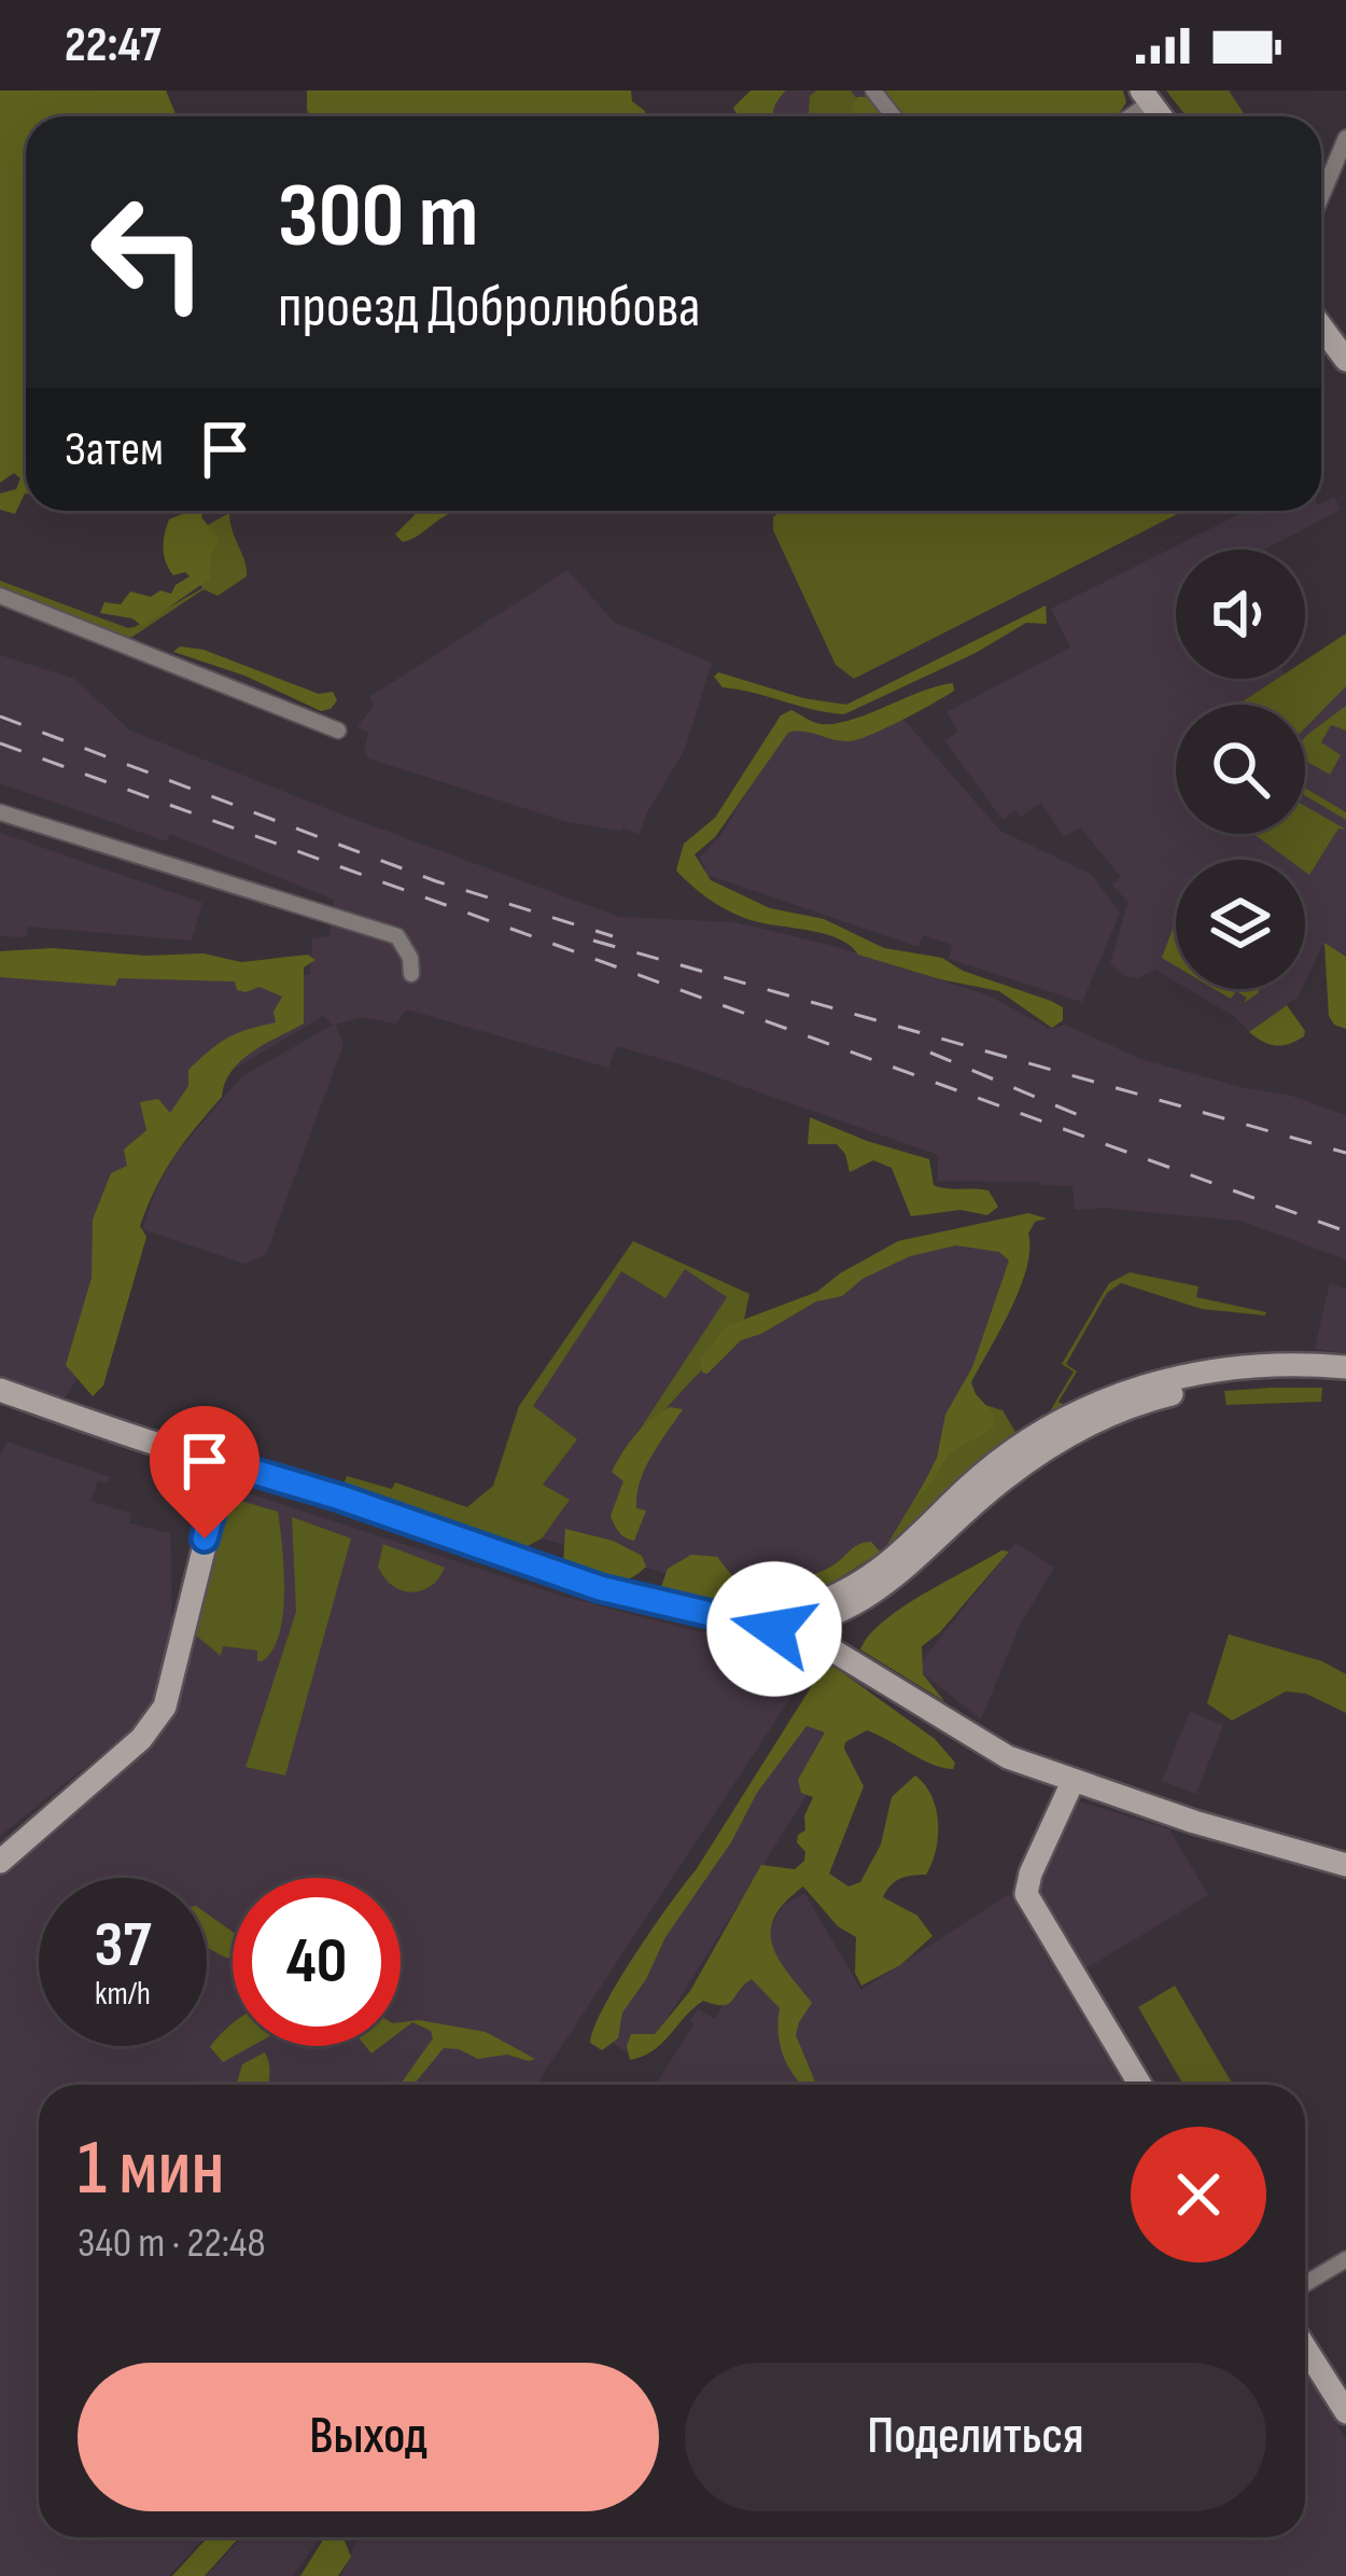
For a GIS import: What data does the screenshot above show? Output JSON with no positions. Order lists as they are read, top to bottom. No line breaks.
{"page":{"status":"22:47","turn":["300 m","проезд Добролюбова"],"then":"Затем","speed":"37 km/h","limit":"40","heading":["1 мин","340 m · 22:48"],"buttons":["Выход","Поделиться"]}}
